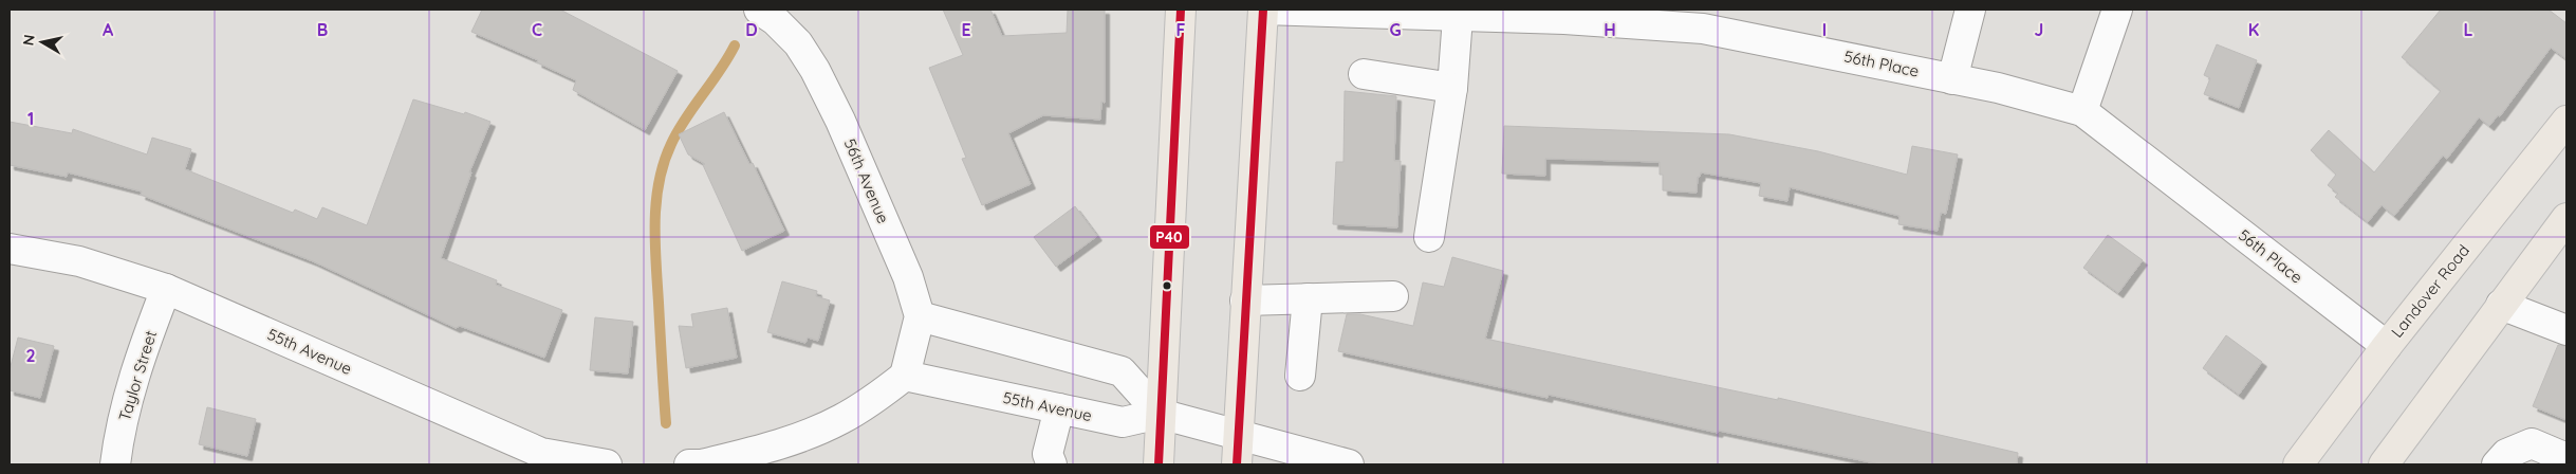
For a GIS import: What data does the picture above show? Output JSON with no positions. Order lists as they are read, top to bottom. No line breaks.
{"streets":{"main road":["Landover Road"],"street":["56th Place","56th Avenue","55th Avenue","Taylor Street"]},"crossings":[["56th Place","Landover Road"],["55th Avenue","Taylor Street"]],"lines":["transit line P40"],"north":"left","grid":{"columns":["A","B","C","D","E","F","G","H","I","J","K","L"],"rows":["1","2"]}}
